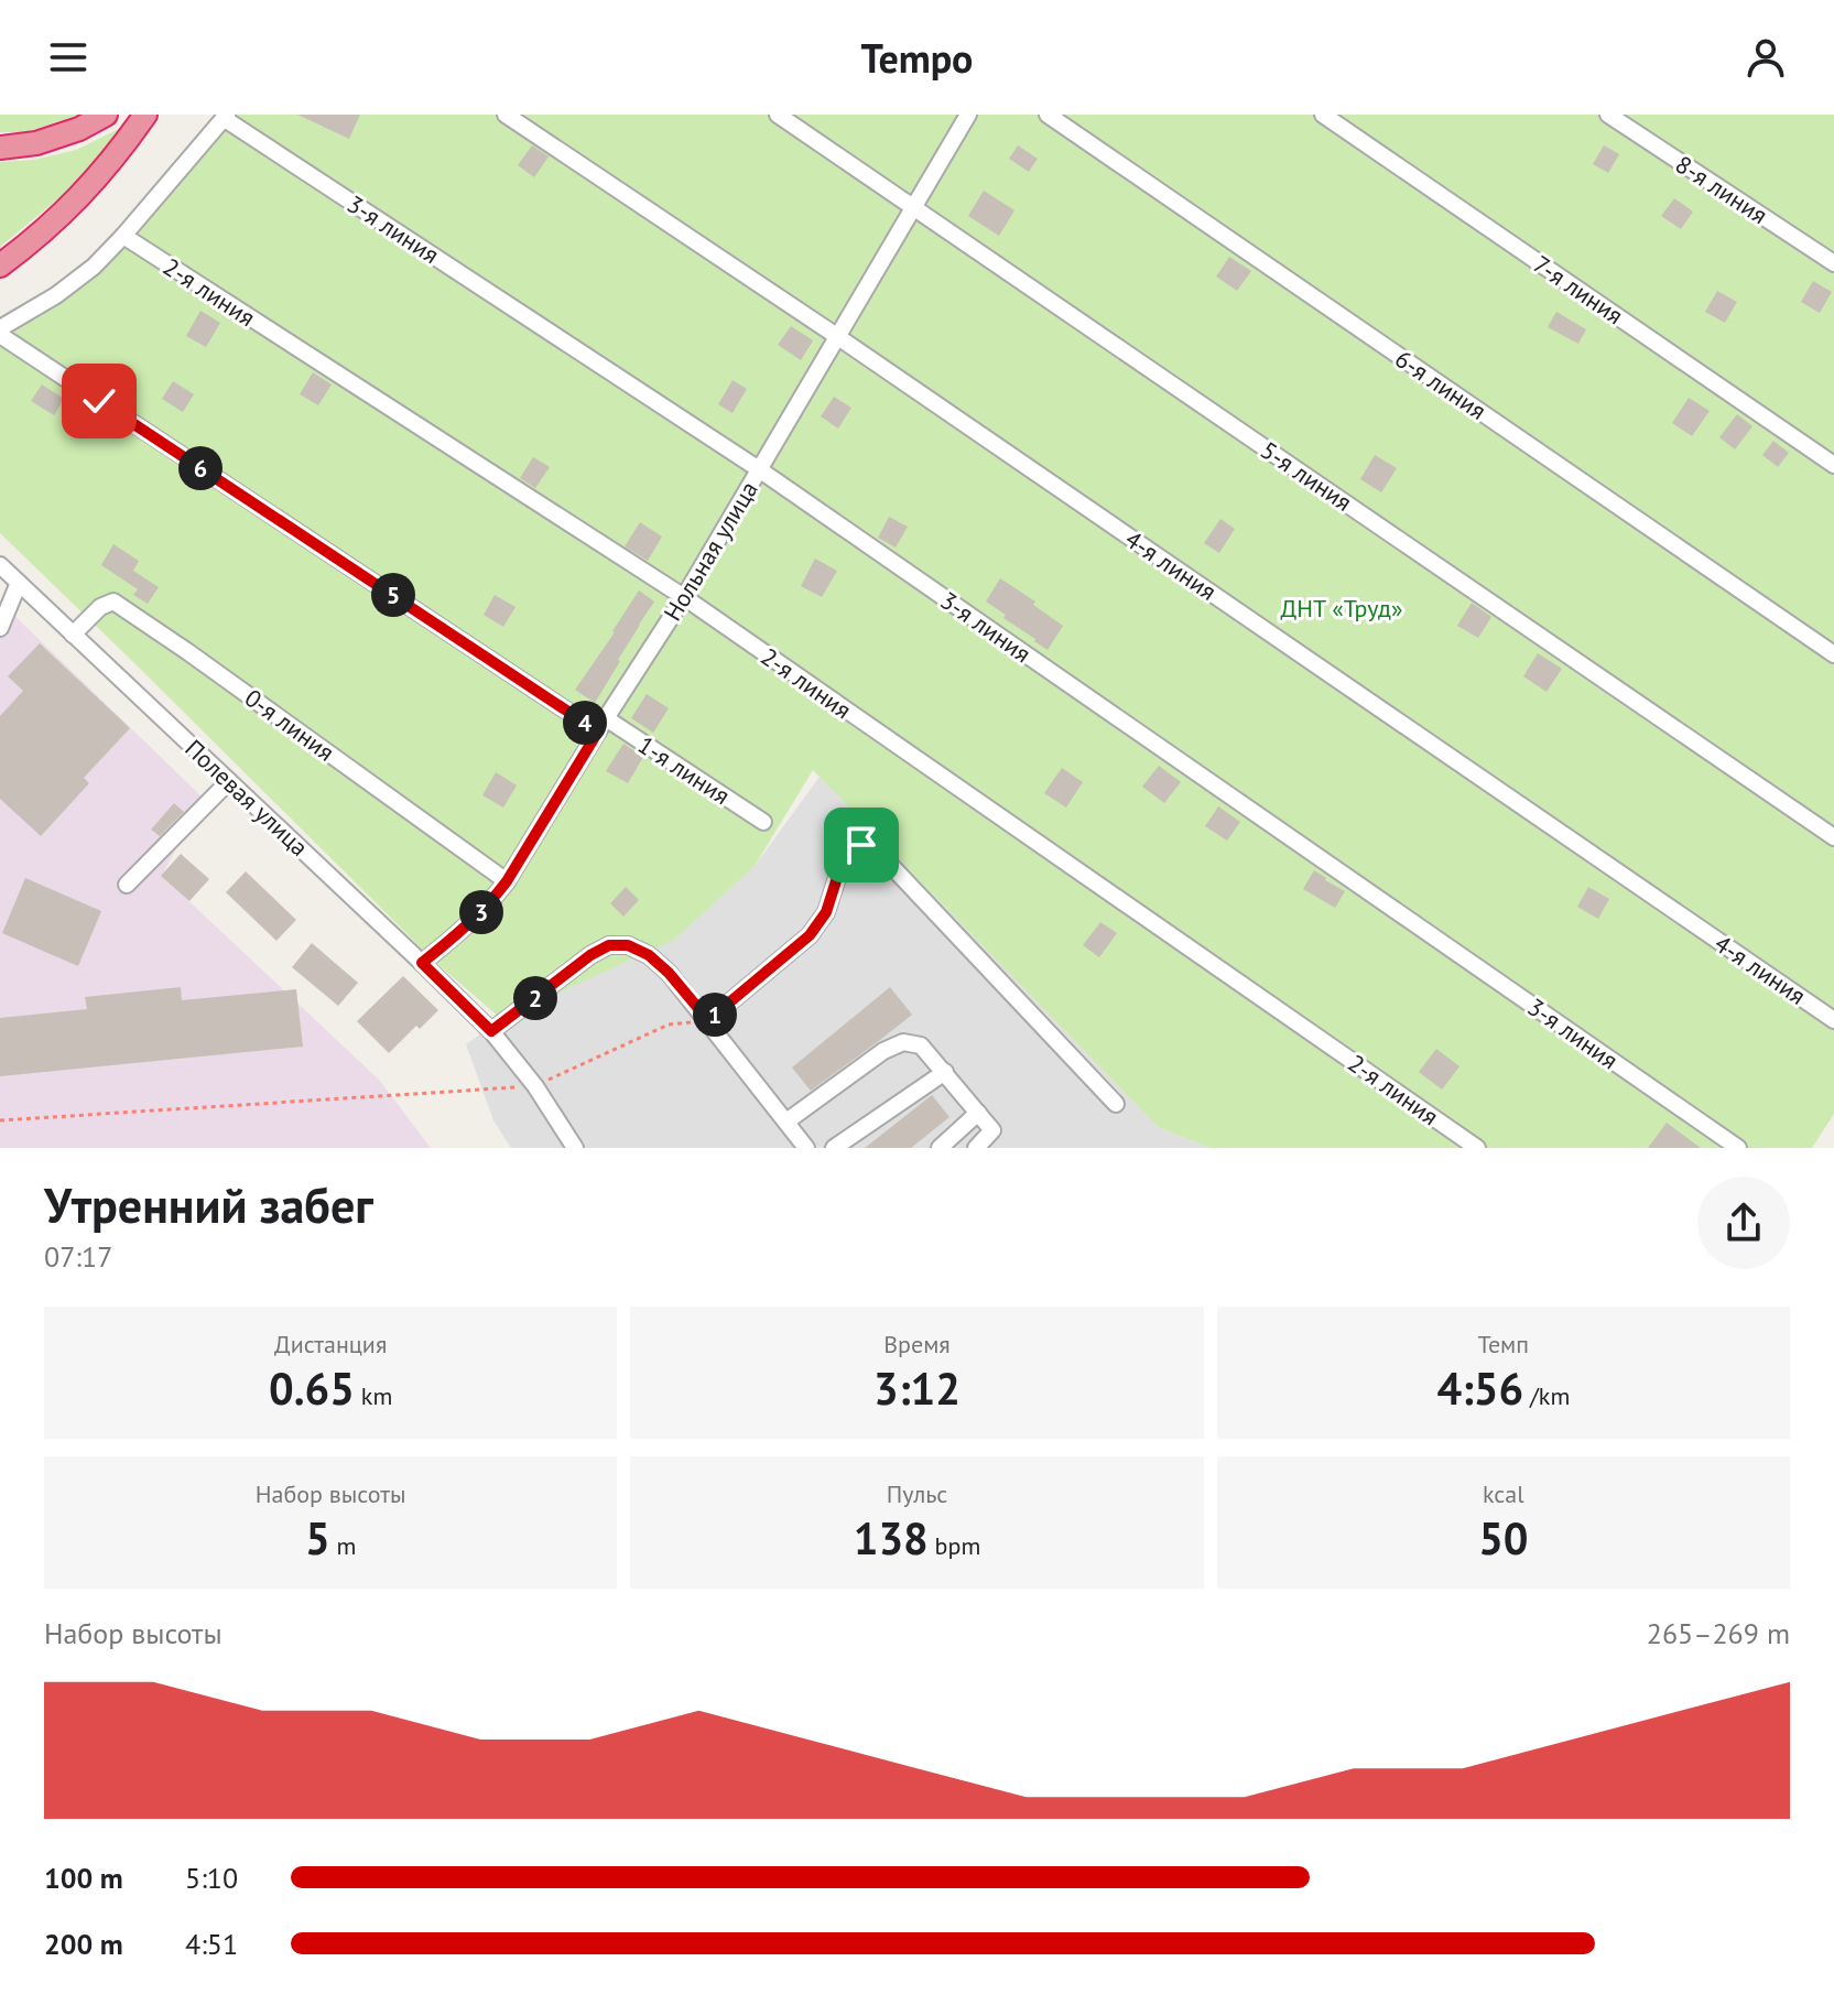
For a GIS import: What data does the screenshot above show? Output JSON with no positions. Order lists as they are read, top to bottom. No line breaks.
{"streets":{"street":["8-я линия","3-я линия","7-я линия","2-я линия","6-я линия","5-я линия","Нольная улица","4-я линия","0-я линия","1-я линия","Полевая улица"]},"crossings":[["3-я линия","Нольная улица"],["2-я линия","Нольная улица"],["5-я линия","Нольная улица"],["Нольная улица","4-я линия"],["Нольная улица","0-я линия"],["Нольная улица","1-я линия"],["Нольная улица","Полевая улица"],["0-я линия","Полевая улица"]],"parks":["ДНТ «Труд»"],"page":{"header":"Tempo","pins":["6","5","4","3","2","1"],"heading":["Утренний забег","07:17"],"stats":[["Дистанция","0.65 km"],["Время","3:12"],["Темп","4:56 /km"],["Набор высоты","5 m"],["Пульс","138 bpm"],["kcal","50"]],"chart":["Набор высоты","265–269 m"],"list":[{"name":"100 m","note":"5:10"},{"name":"200 m","note":"4:51"}]}}
